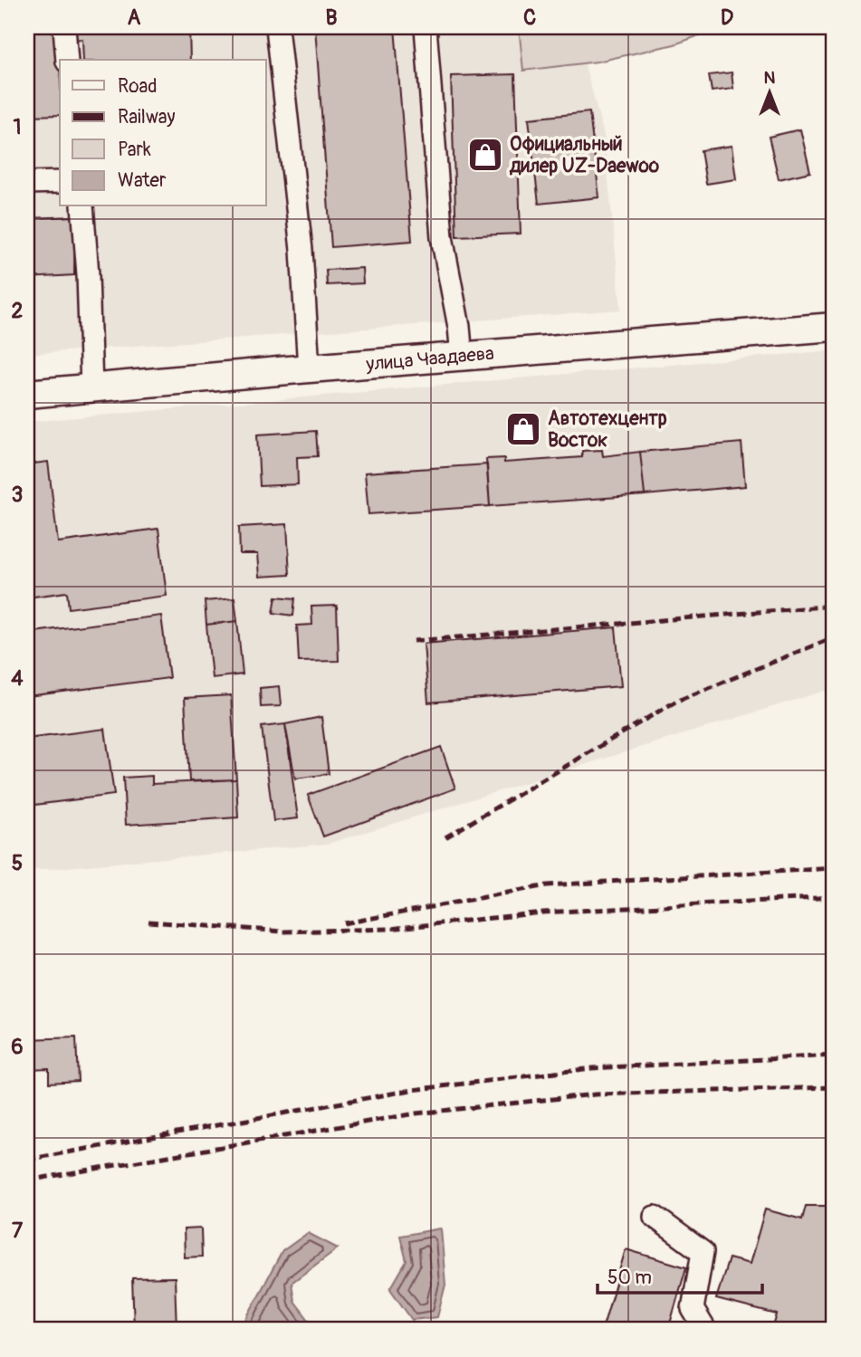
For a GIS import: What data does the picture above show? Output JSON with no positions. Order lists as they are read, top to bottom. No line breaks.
{"streets":{"main road":["улица Чаадаева"]},"places":{"shop":["Официальный дилер UZ-Daewoo","Автотехцентр Восток"]},"legend":["Road","Railway","Park","Water"],"scale_bar":"50 m","north":"top","grid":{"columns":["A","B","C","D"],"rows":["1","2","3","4","5","6","7"]}}
